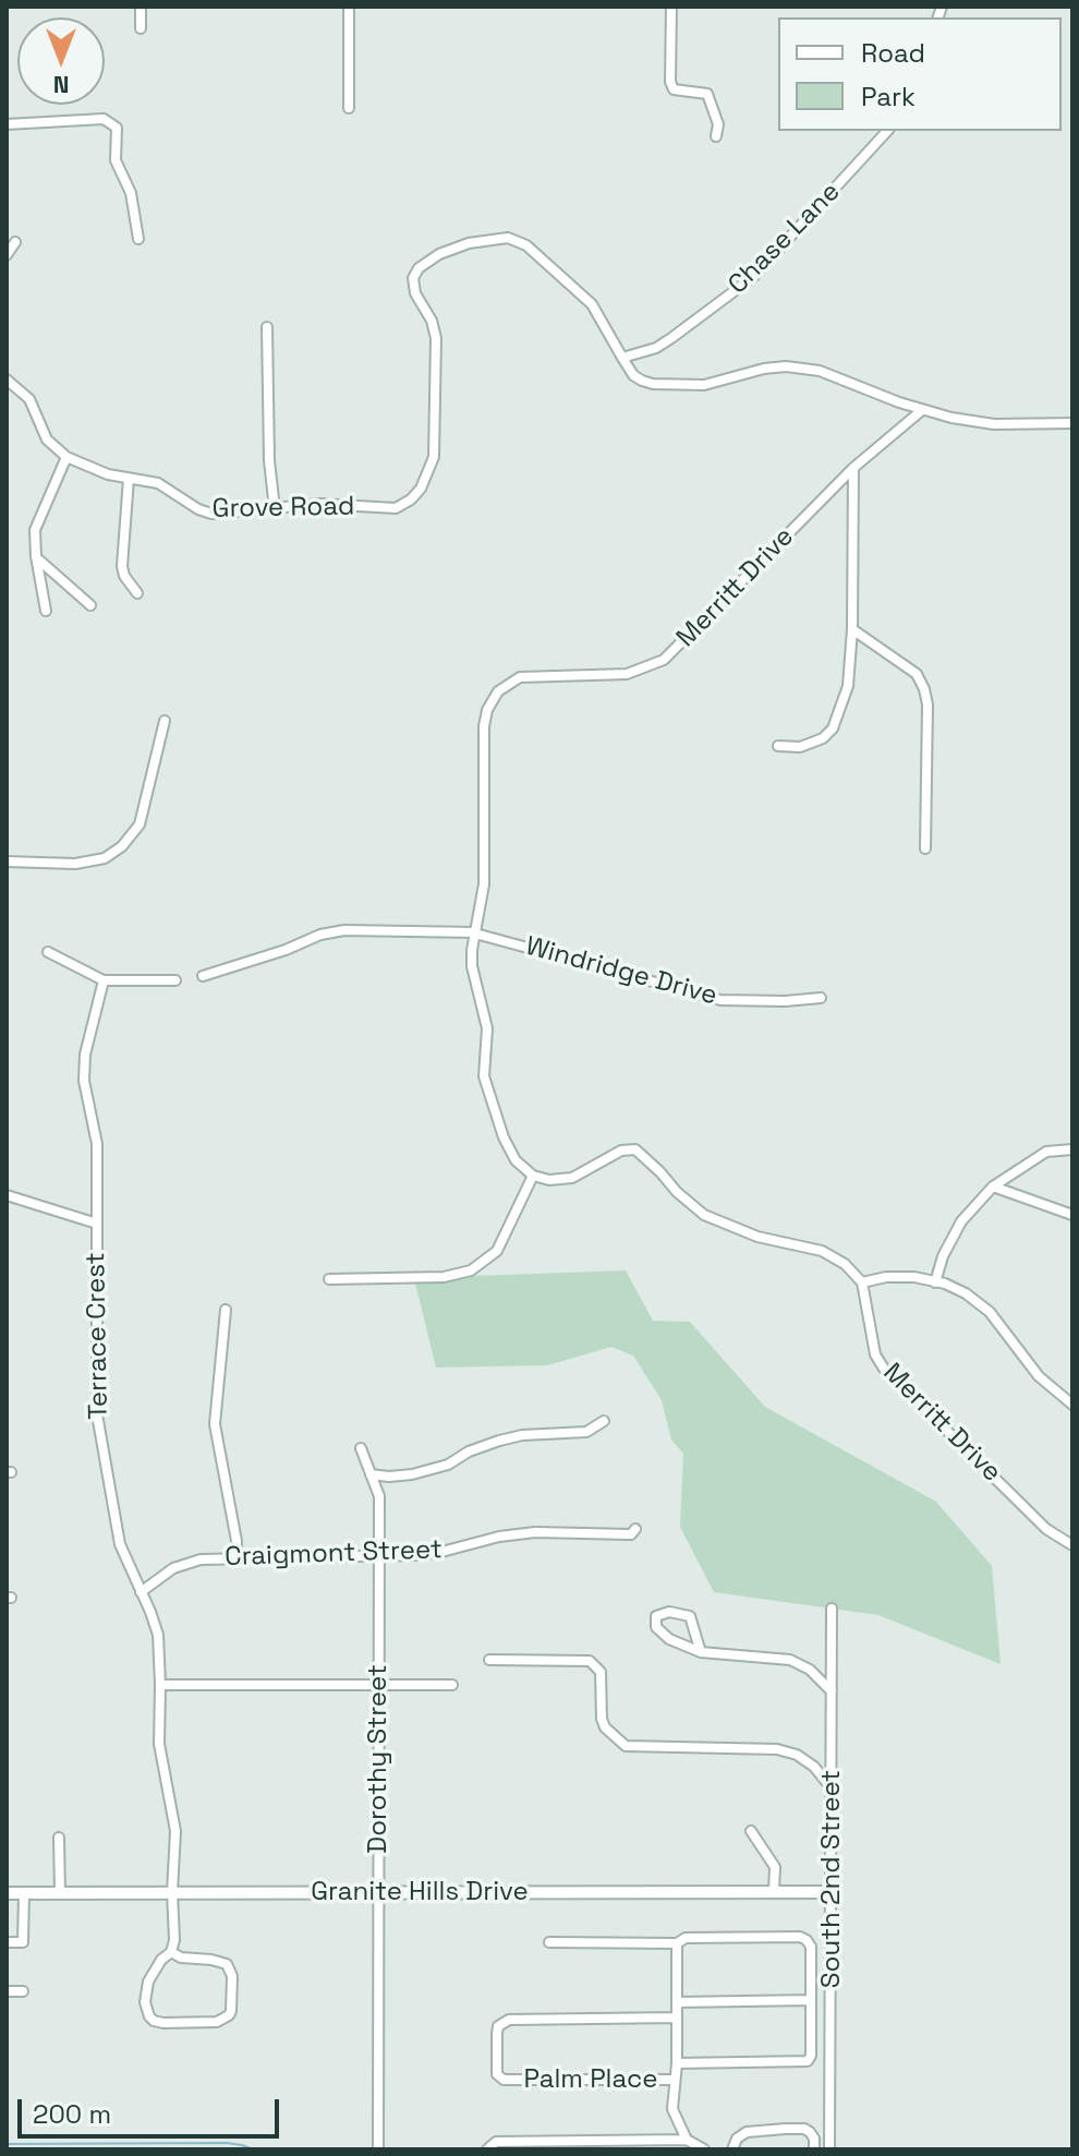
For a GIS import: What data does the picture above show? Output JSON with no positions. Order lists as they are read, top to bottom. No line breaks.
{"streets":{"street":["Chase Lane","Grove Road","Merritt Drive","Windridge Drive","Terrace Crest","Craigmont Street","Dorothy Street","South 2nd Street","Granite Hills Drive","Palm Place"]},"crossings":[["Chase Lane","Grove Road"],["Grove Road","Merritt Drive"],["Merritt Drive","Windridge Drive"],["Terrace Crest","Craigmont Street"],["Terrace Crest","Granite Hills Drive"],["Craigmont Street","Dorothy Street"],["Dorothy Street","Granite Hills Drive"],["South 2nd Street","Granite Hills Drive"]],"legend":["Road","Park"],"scale_bar":"200 m","north":"bottom"}
